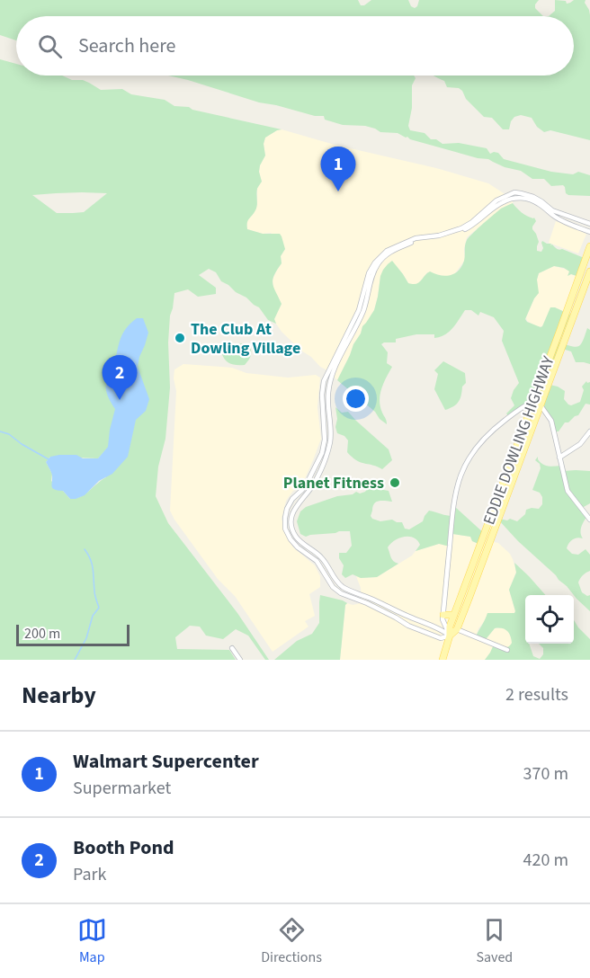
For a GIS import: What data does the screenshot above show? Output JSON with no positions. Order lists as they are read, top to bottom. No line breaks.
{"streets":{"main road":["EDDIE DOWLING HIGHWAY"]},"places":["The Club At Dowling Village","Planet Fitness"],"scale_bar":"200 m","page":{"search":"Search here","pins":["1","2"],"scale":"200 m","heading":["Nearby","2 results"],"list":[{"mark":"1","name":"Walmart Supercenter","note":"Supermarket","value":"370 m"},{"mark":"2","name":"Booth Pond","note":"Park","value":"420 m"}],"nav":["Map","Directions","Saved"]}}
